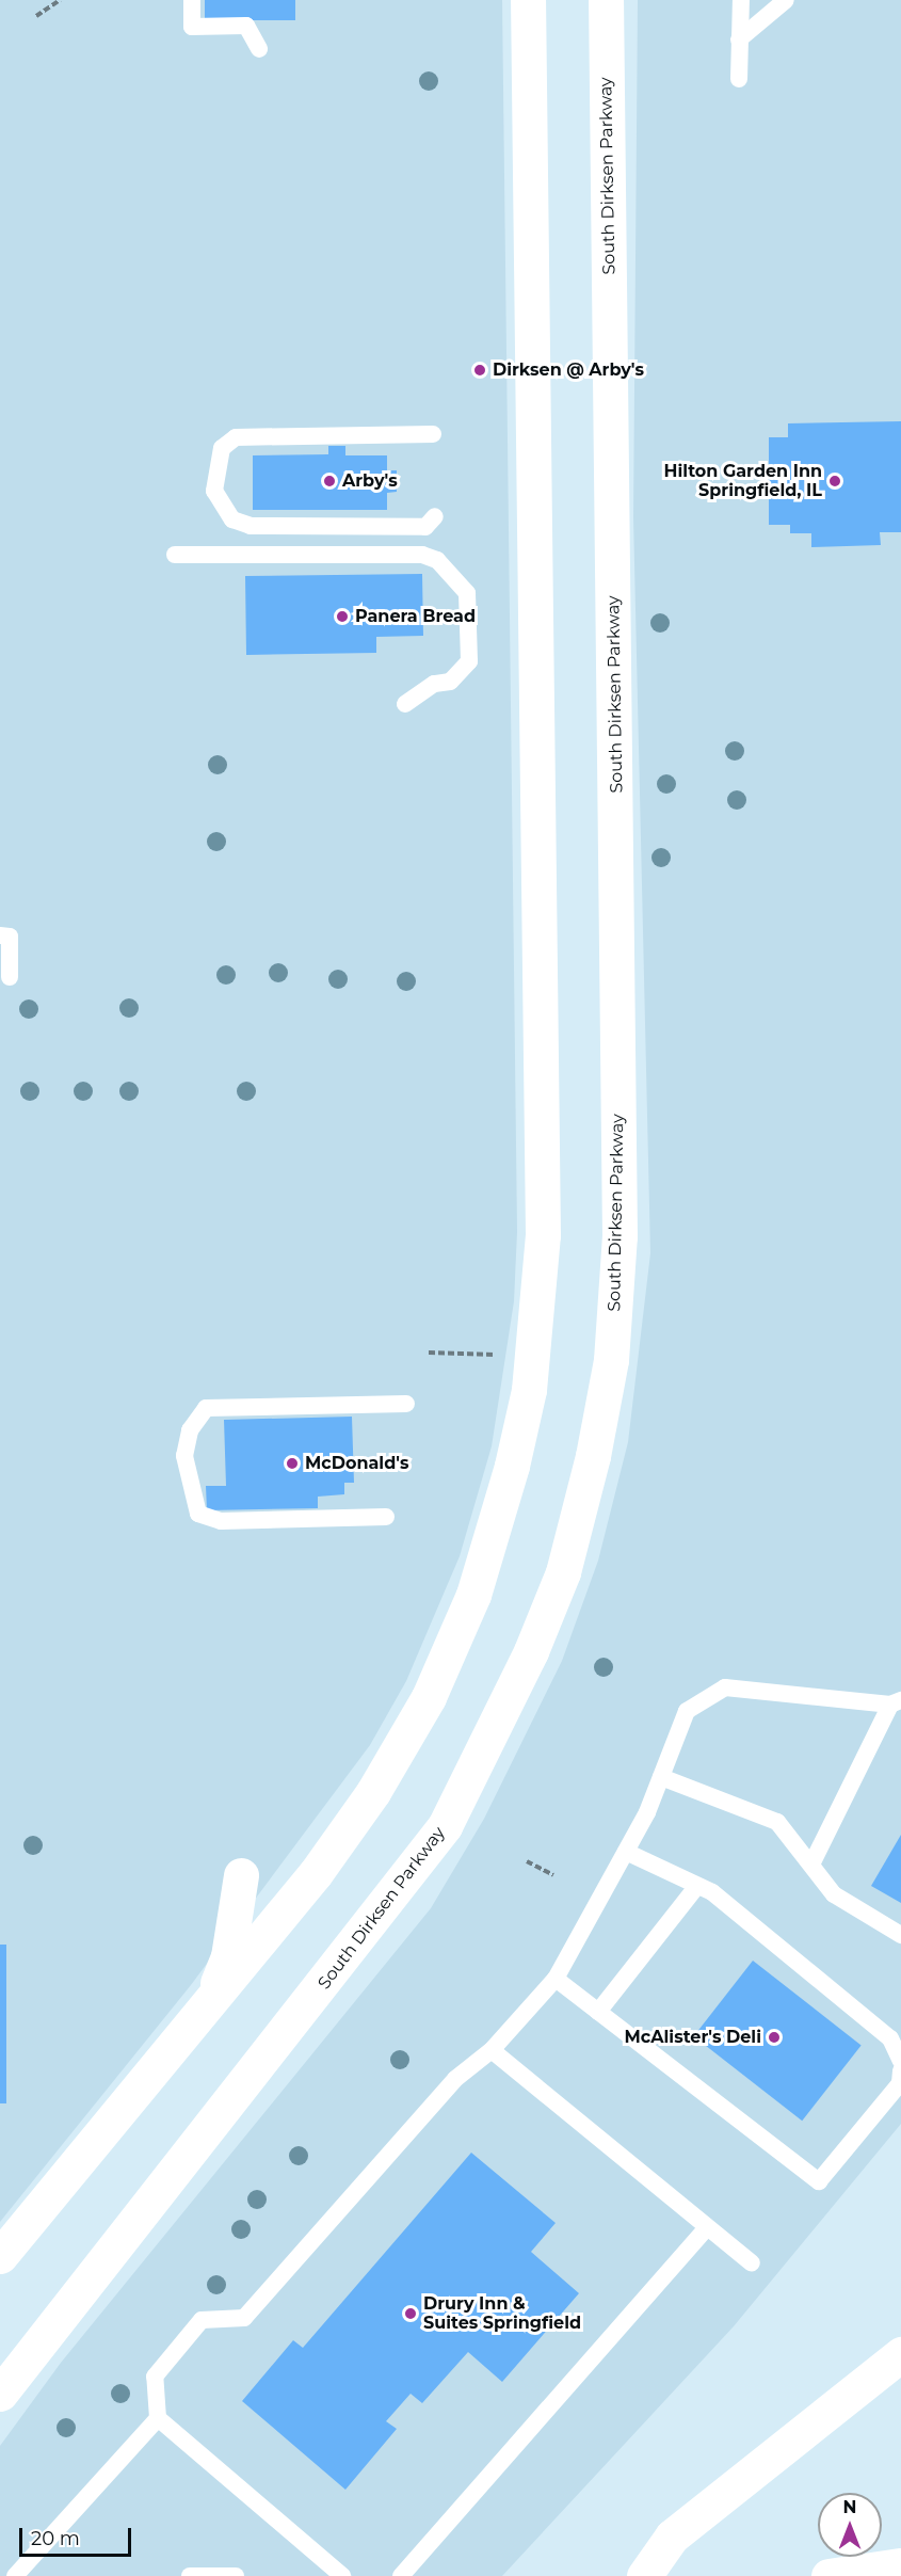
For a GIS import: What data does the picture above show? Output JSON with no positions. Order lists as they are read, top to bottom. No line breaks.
{"streets":{"main road":["South Dirksen Parkway"]},"places":["Dirksen @ Arby's","Arby's","Hilton Garden Inn Springfield, IL","Panera Bread","McDonald's","McAlister's Deli","Drury Inn & Suites Springfield"],"scale_bar":"20 m","north":"top"}
